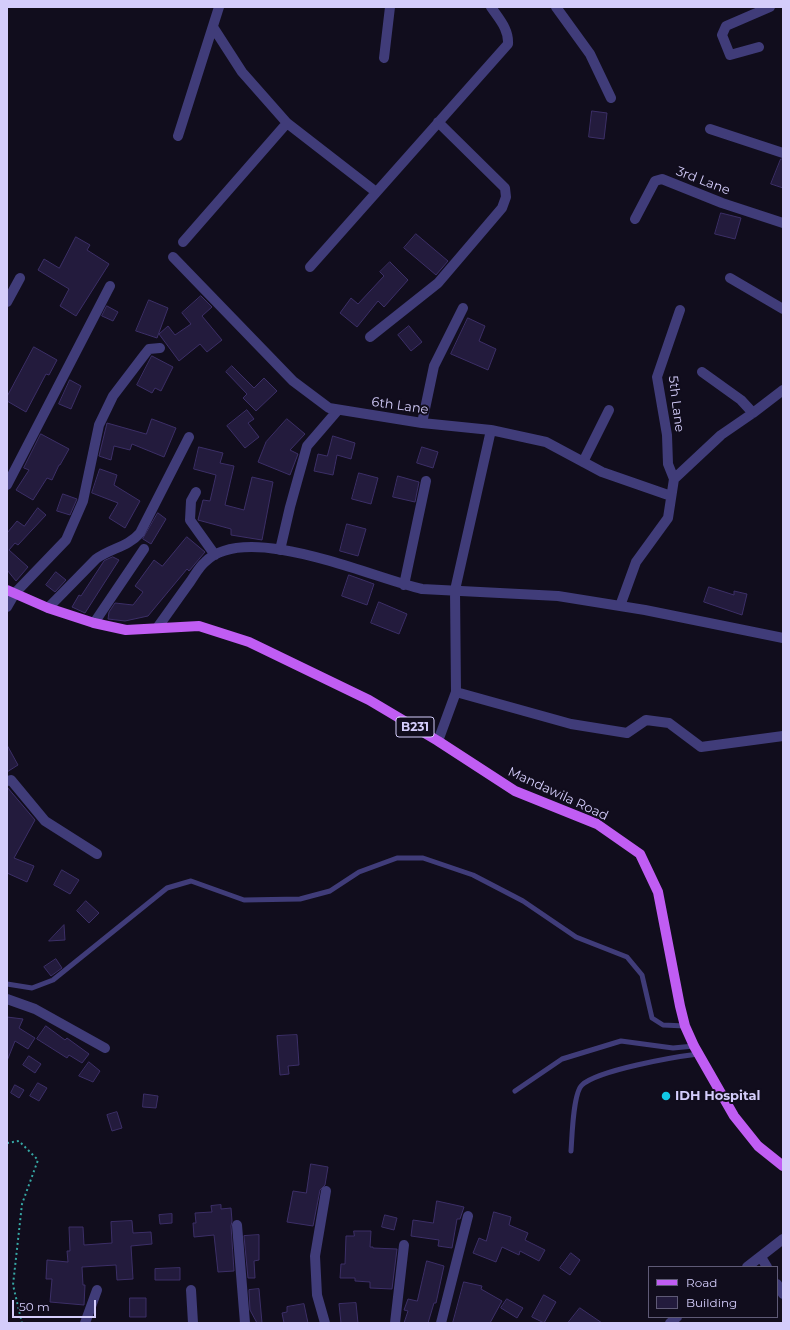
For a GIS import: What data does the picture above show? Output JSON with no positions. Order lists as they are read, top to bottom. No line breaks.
{"streets":{"main road":["B231","Mandawila Road"],"street":["3rd Lane","5th Lane","6th Lane"]},"places":["IDH Hospital"],"legend":["Road","Building"],"scale_bar":"50 m"}
